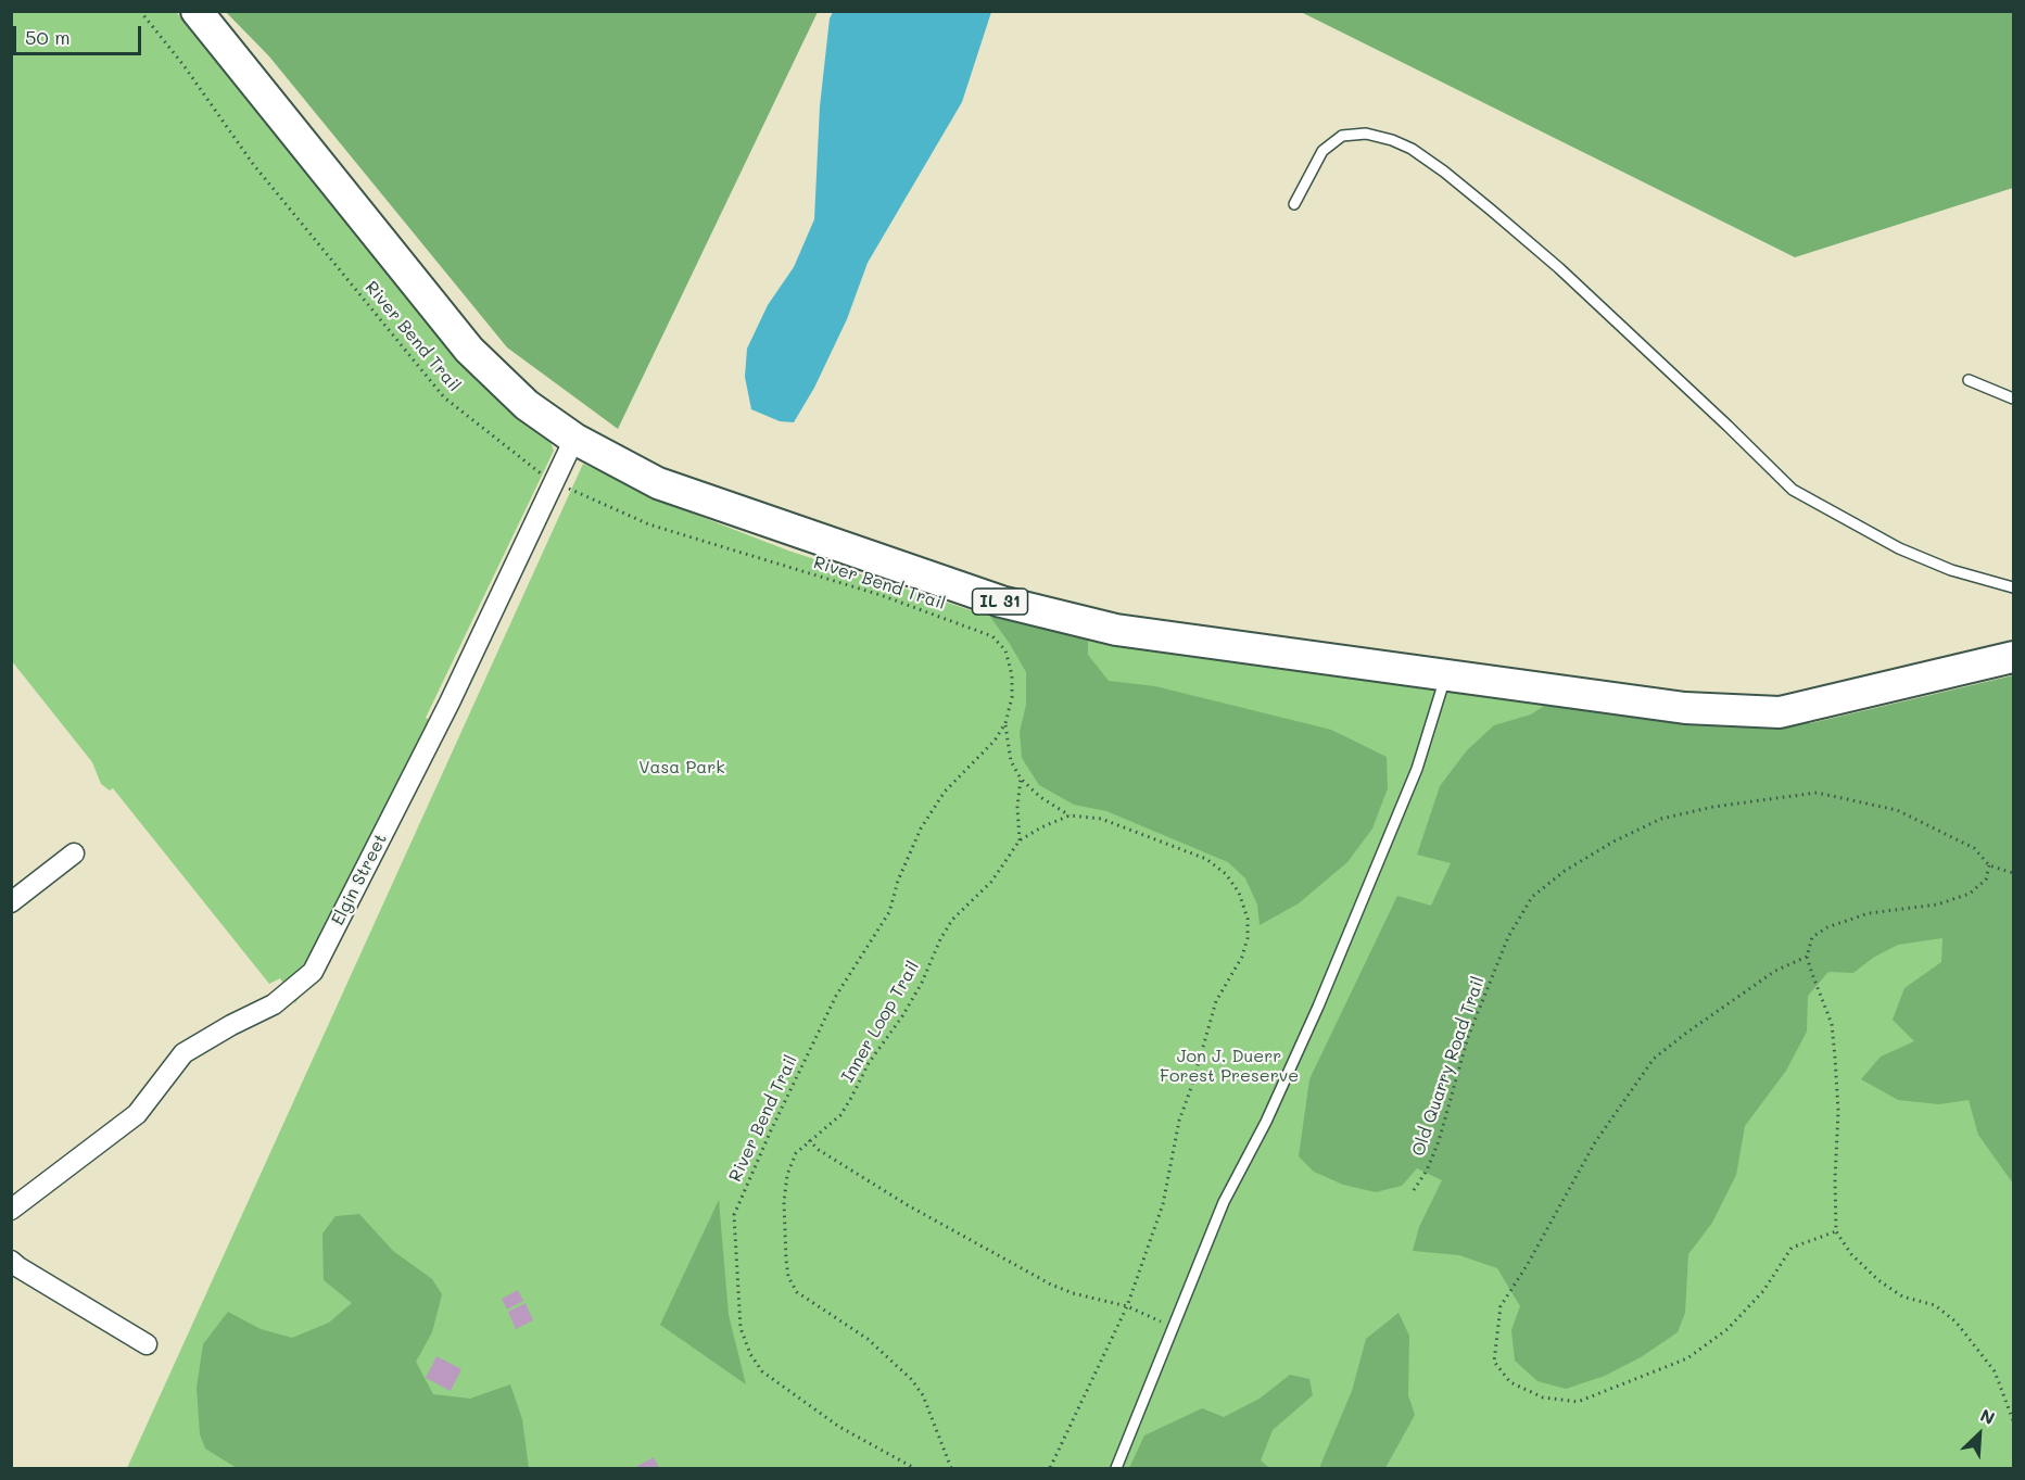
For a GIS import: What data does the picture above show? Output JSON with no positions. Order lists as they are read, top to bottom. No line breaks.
{"streets":{"main road":["IL 31"],"street":["Elgin Street"],"path":["River Bend Trail","Inner Loop Trail","Old Quarry Road Trail"]},"crossings":[["River Bend Trail","Elgin Street"],["IL 31","Elgin Street"]],"parks":["Vasa Park","Jon J. Duerr Forest Preserve"],"scale_bar":"50 m","north":"top right"}
